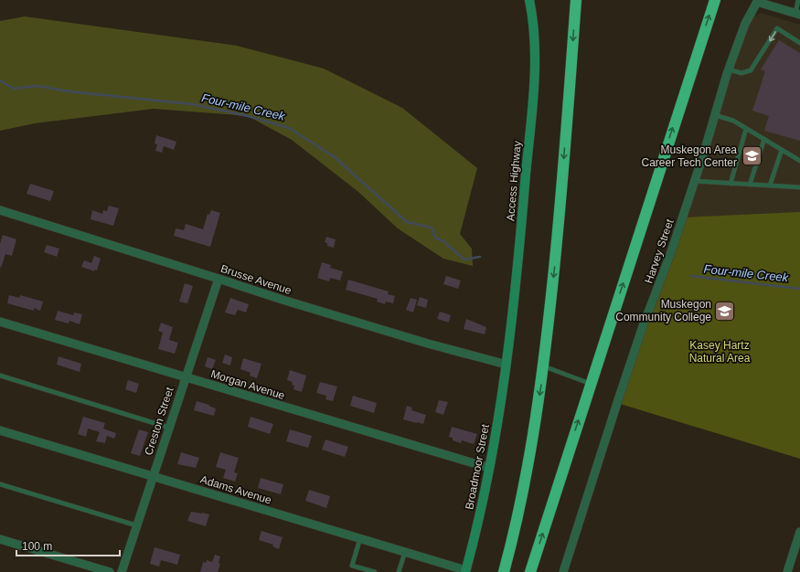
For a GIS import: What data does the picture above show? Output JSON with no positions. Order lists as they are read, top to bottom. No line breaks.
{"streets":{"street":["Access Highway","Harvey Street","Brusse Avenue","Morgan Avenue","Creston Street","Broadmoor Street","Adams Avenue"]},"crossings":[["Access Highway","Brusse Avenue"],["Access Highway","Broadmoor Street"],["Brusse Avenue","Creston Street"],["Brusse Avenue","Broadmoor Street"],["Morgan Avenue","Creston Street"],["Morgan Avenue","Broadmoor Street"],["Creston Street","Adams Avenue"],["Broadmoor Street","Adams Avenue"]],"water":["Four-mile Creek"],"parks":["Kasey Hartz Natural Area"],"places":{"school or university":["Muskegon Area Career Tech Center","Muskegon Community College"]},"scale_bar":"100 m"}
